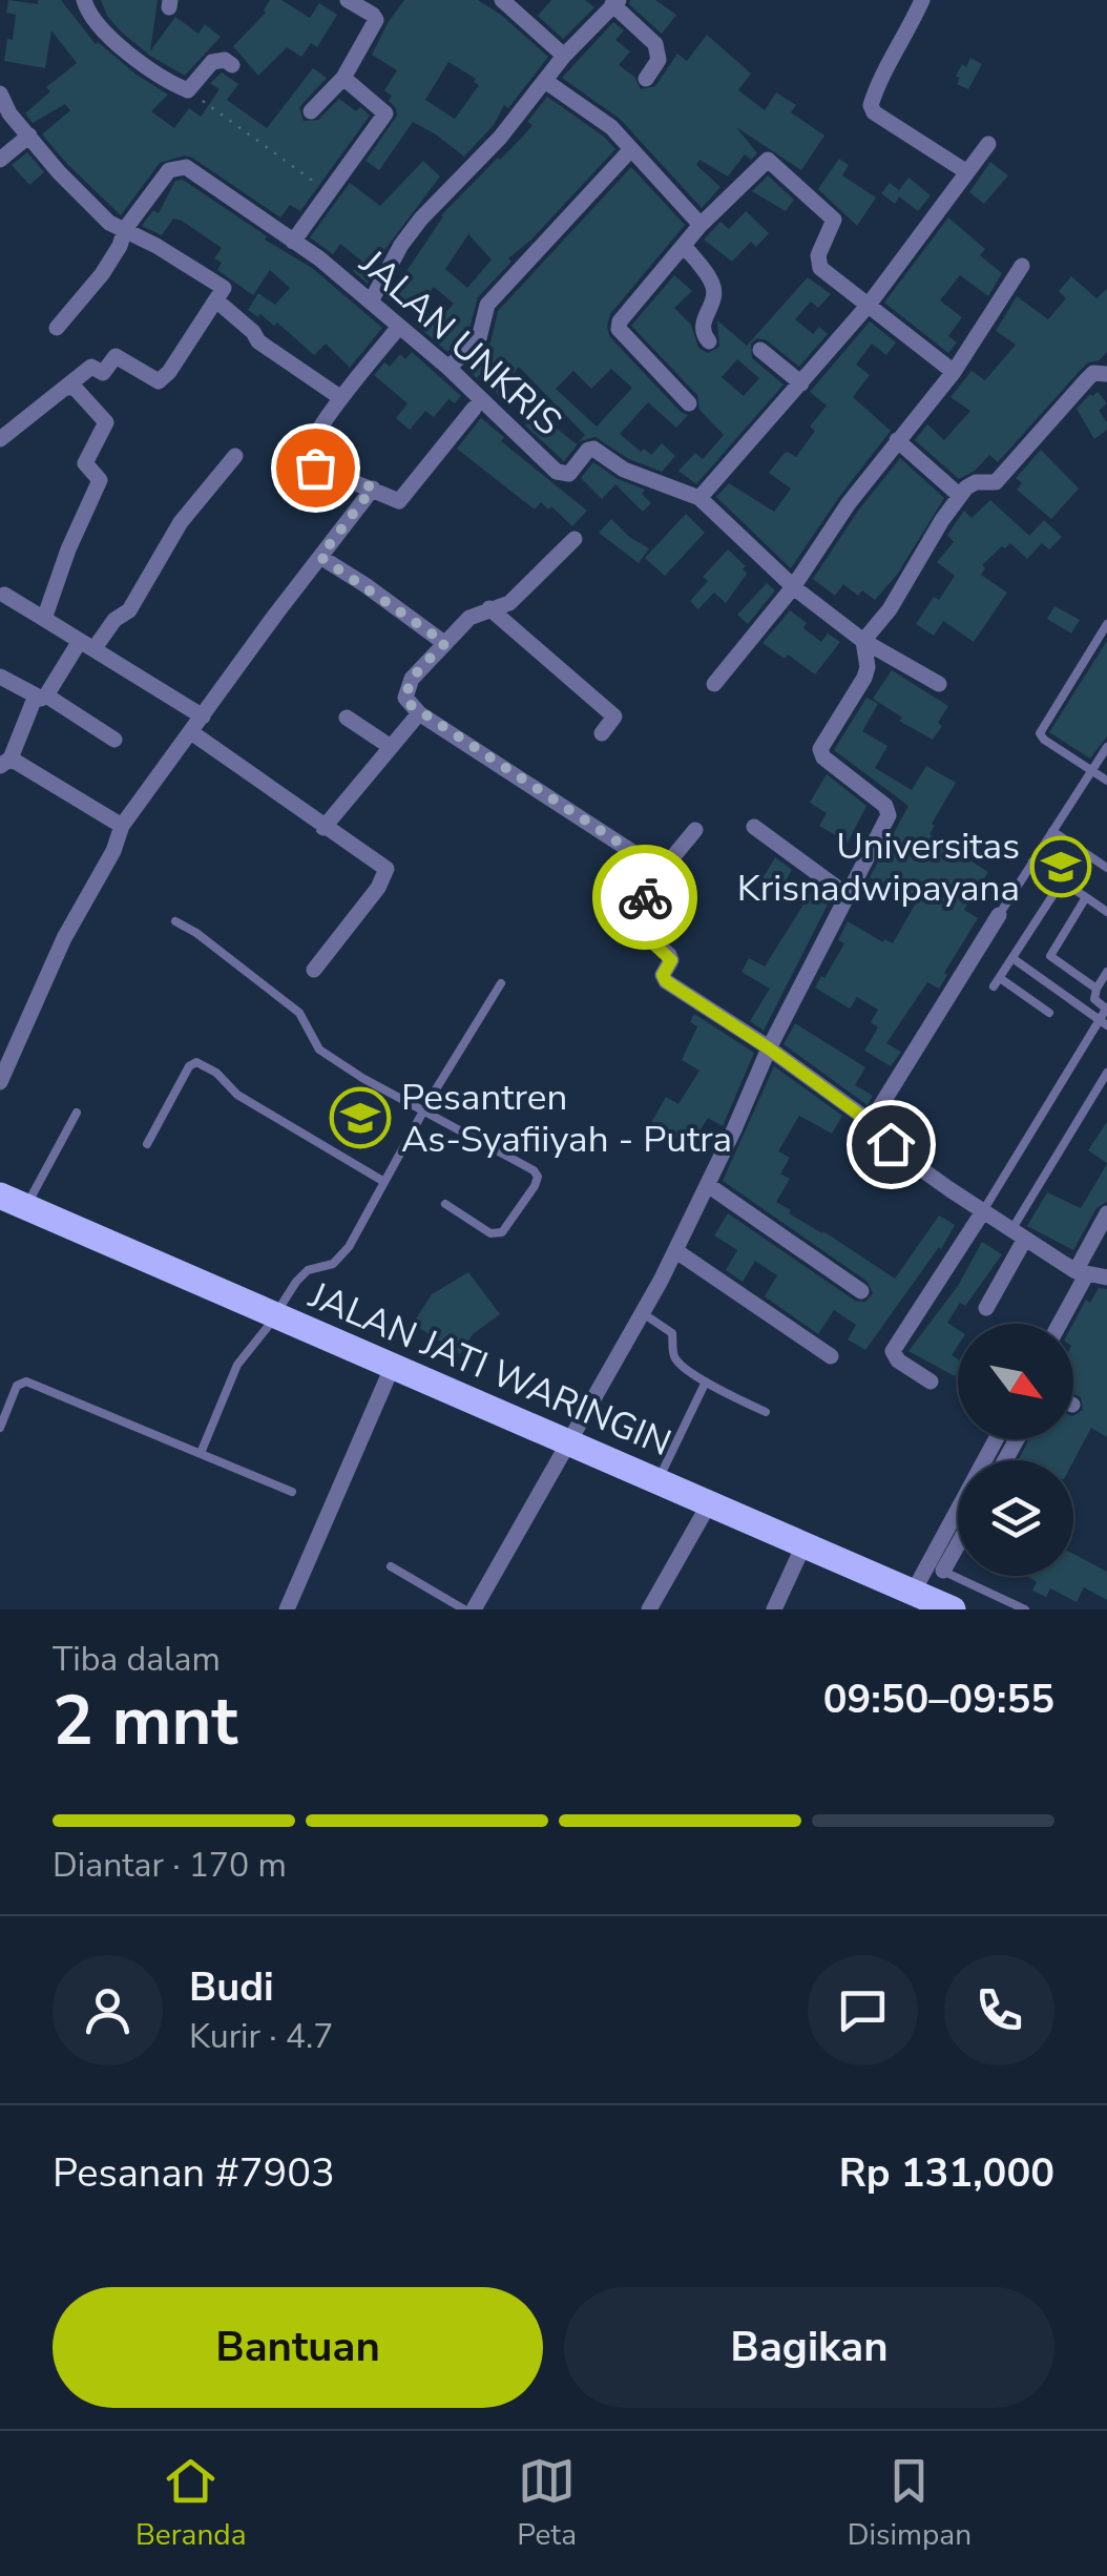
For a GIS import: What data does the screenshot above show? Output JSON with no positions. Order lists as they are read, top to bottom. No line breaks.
{"streets":{"main road":["JALAN JATI WARINGIN"],"street":["JALAN UNKRIS"]},"places":{"school or university":["Universitas Krisnadwipayana","Pesantren As-Syafiiyah - Putra"]},"north":"bottom right","page":{"heading":["2 mnt","Tiba dalam","09:50–09:55"],"panel":["Budi","Kurir · 4.7","Pesanan #7903","Rp 131,000"],"bar":"Diantar · 170 m","buttons":["Bantuan","Bagikan"],"tabs":["Beranda","Peta","Disimpan"]}}
